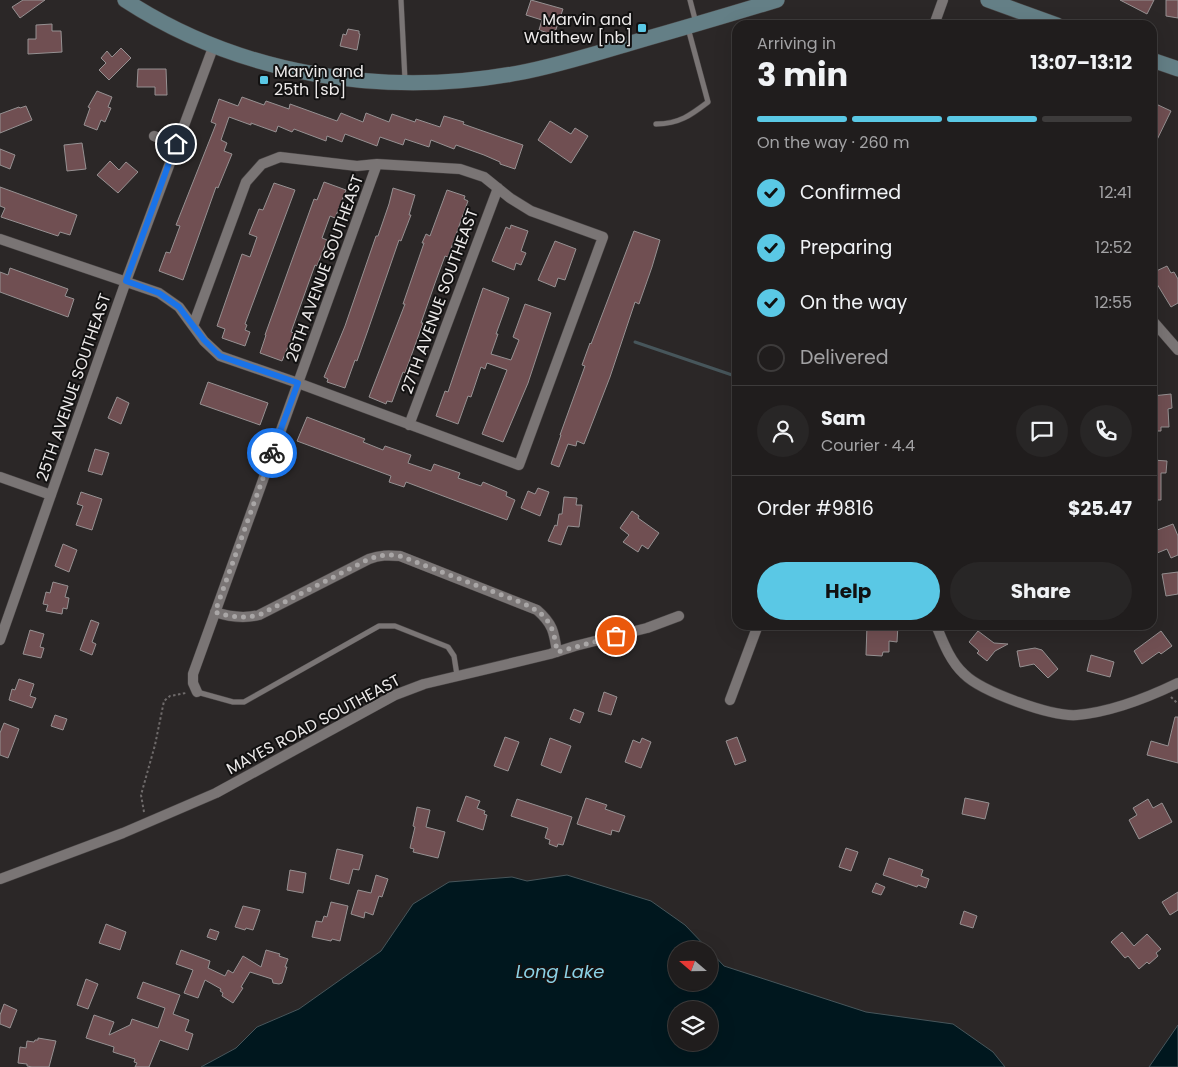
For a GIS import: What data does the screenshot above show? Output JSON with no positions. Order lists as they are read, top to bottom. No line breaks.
{"streets":{"street":["26TH AVENUE SOUTHEAST","27TH AVENUE SOUTHEAST","25TH AVENUE SOUTHEAST","MAYES ROAD SOUTHEAST"]},"water":["Long Lake"],"places":{"transit":["Marvin and Walthew [nb]","Marvin and 25th [sb]"]},"north":"left","page":{"heading":["3 min","Arriving in","13:07–13:12"],"panel":["Sam","Courier · 4.4","Order #9816","$25.47"],"bar":"On the way · 260 m","list":[["Confirmed","12:41"],["Preparing","12:52"],["On the way","12:55"],"Delivered"],"buttons":["Help","Share"]}}
